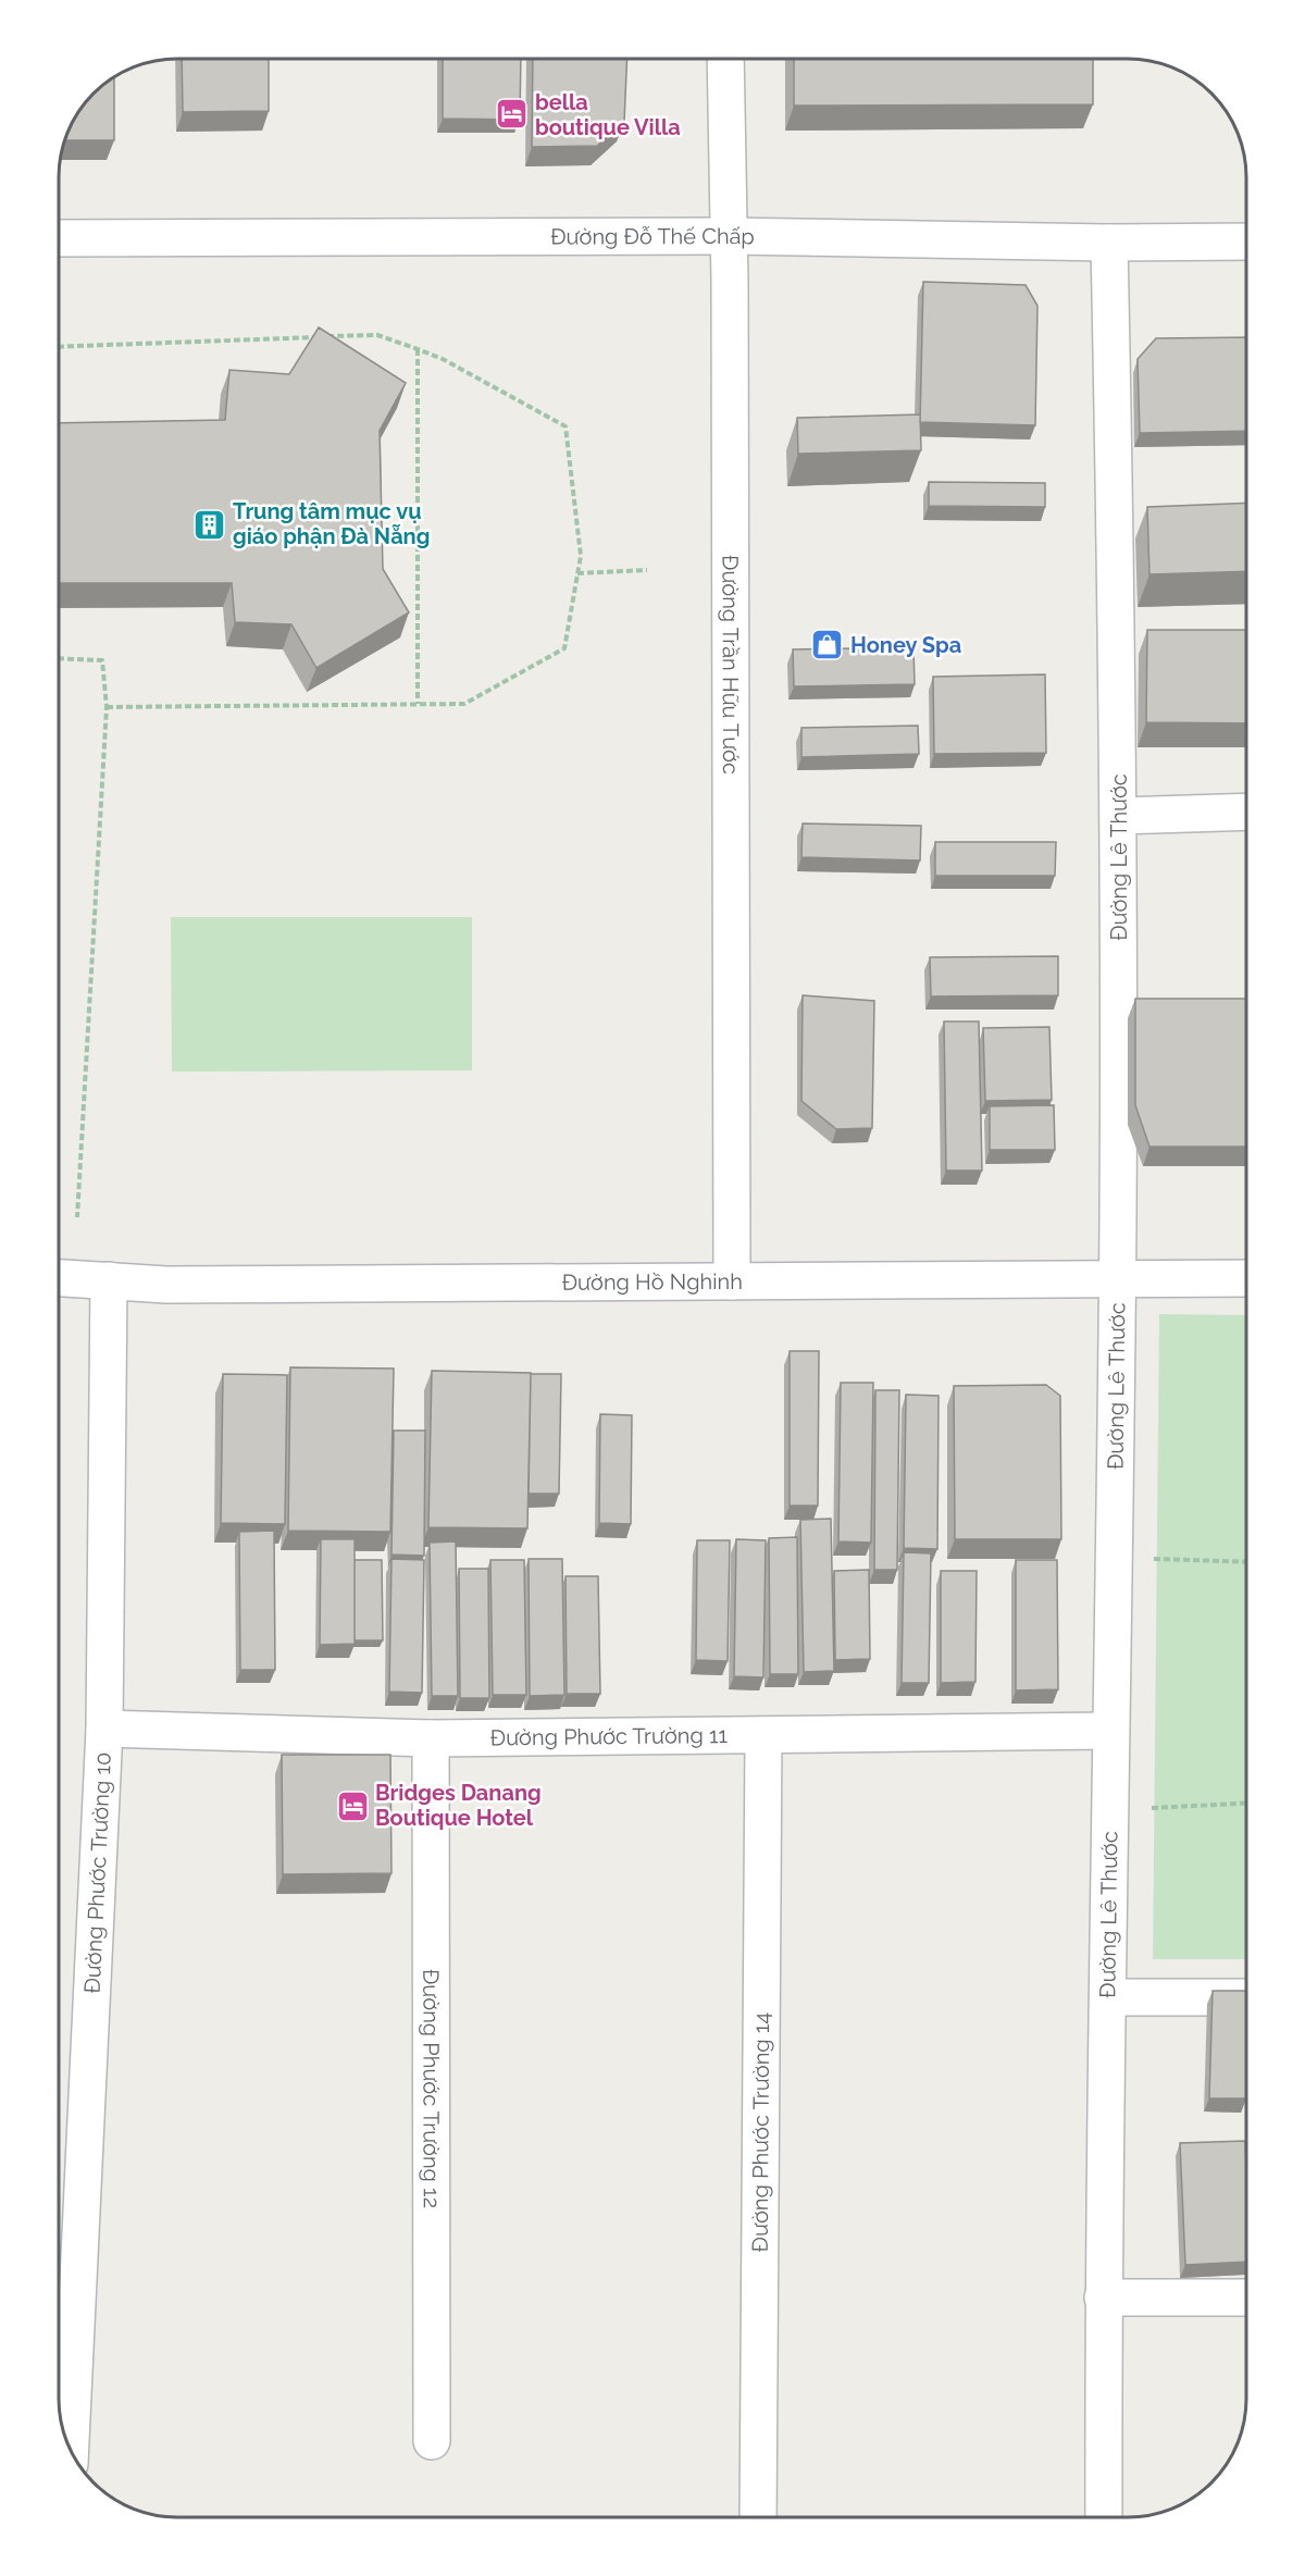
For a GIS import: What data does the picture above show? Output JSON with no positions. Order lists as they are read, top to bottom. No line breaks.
{"streets":{"street":["Đường Đỗ Thế Chấp","Đường Trần Hữu Tước","Đường Lê Thước","Đường Hồ Nghinh","Đường Phước Trường 11","Đường Phước Trường 10","Đường Phước Trường 12","Đường Phước Trường 14"]},"crossings":[["Đường Đỗ Thế Chấp","Đường Trần Hữu Tước"],["Đường Đỗ Thế Chấp","Đường Lê Thước"],["Đường Trần Hữu Tước","Đường Hồ Nghinh"],["Đường Lê Thước","Đường Hồ Nghinh"],["Đường Lê Thước","Đường Phước Trường 11"],["Đường Hồ Nghinh","Đường Phước Trường 10"],["Đường Phước Trường 11","Đường Phước Trường 10"],["Đường Phước Trường 11","Đường Phước Trường 12"],["Đường Phước Trường 11","Đường Phước Trường 14"]],"places":{"hotel":["bella boutique Villa","Bridges Danang Boutique Hotel"],"building":["Trung tâm mục vụ giáo phận Đà Nẵng"],"shop":["Honey Spa"]}}
